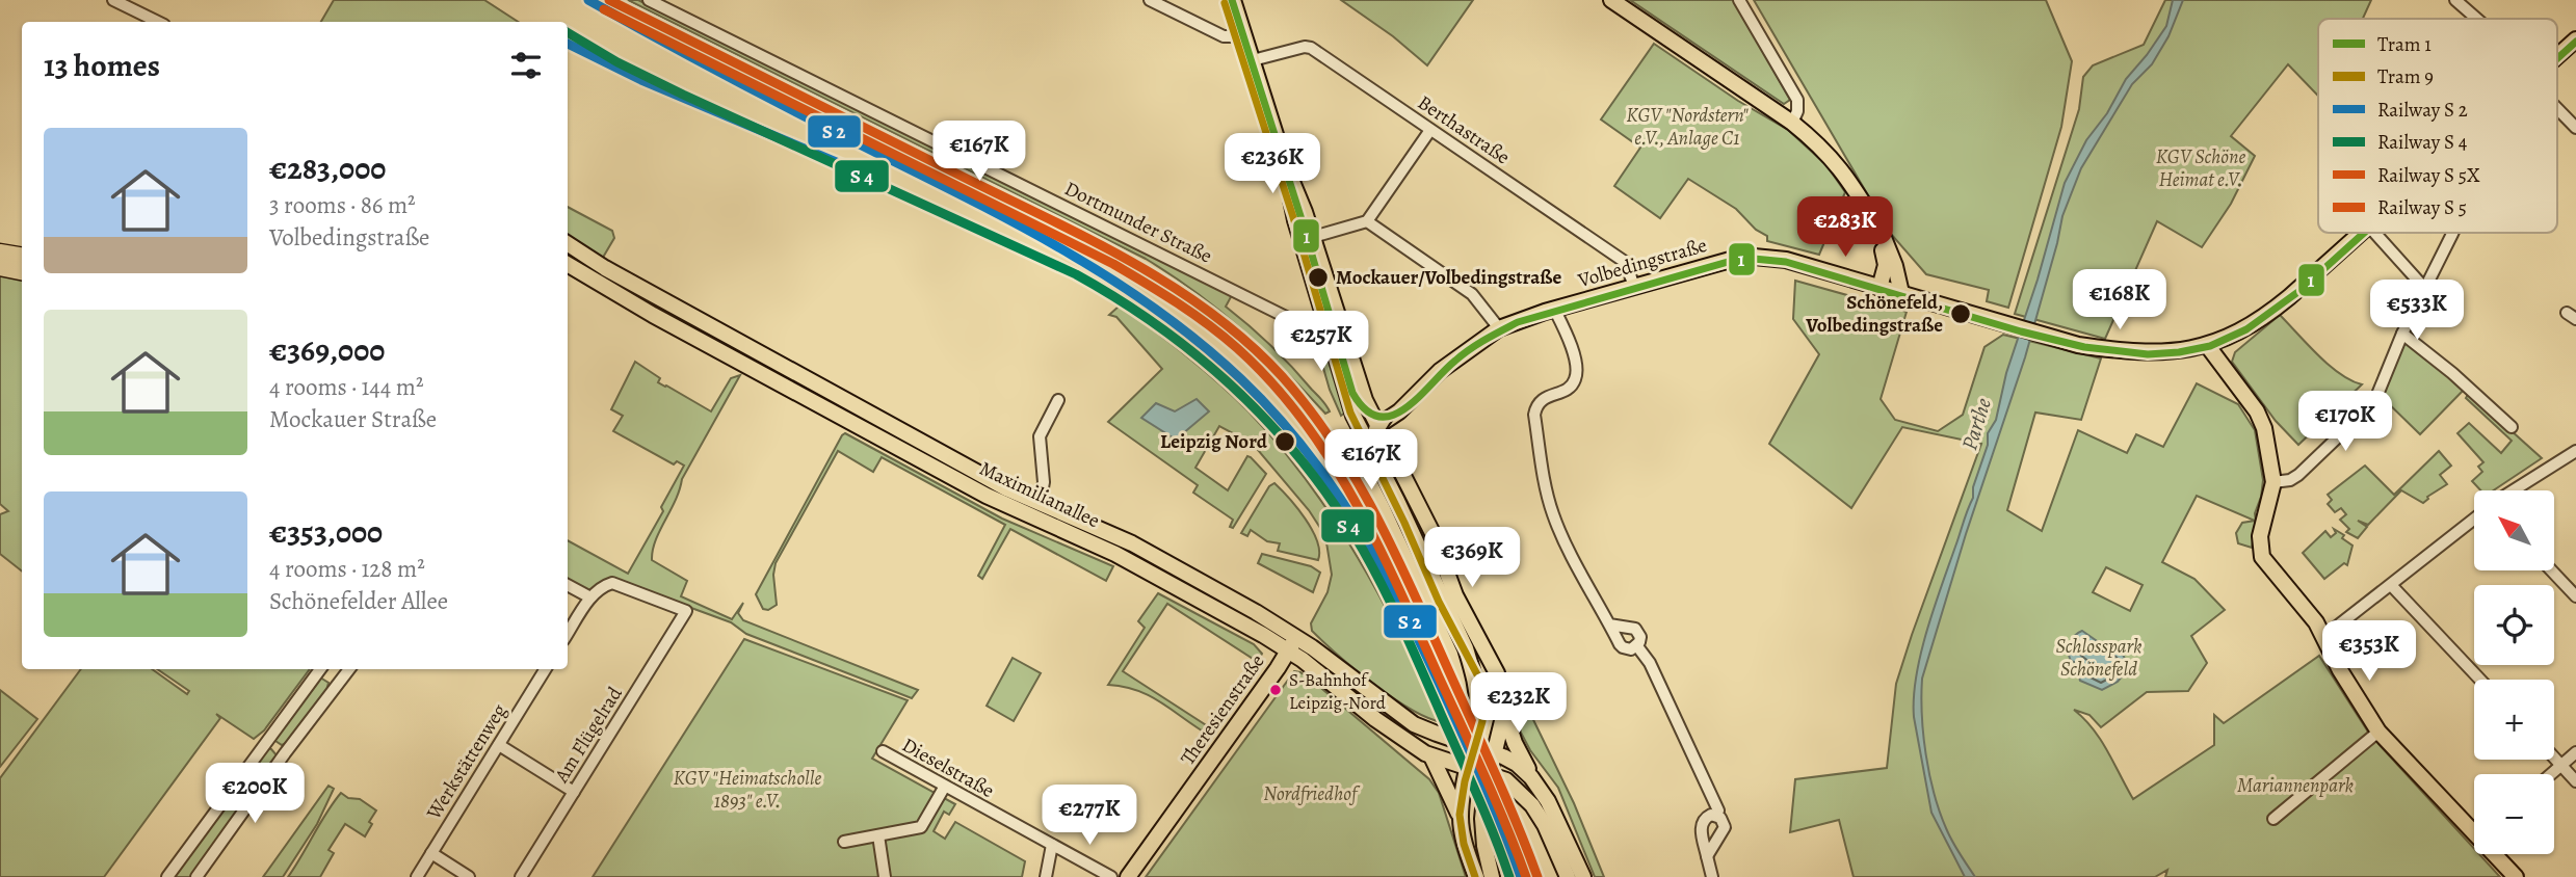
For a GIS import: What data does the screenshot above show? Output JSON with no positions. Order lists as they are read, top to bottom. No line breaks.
{"streets":{"main road":["Volbedingstraße","Maximilianallee","Theresienstraße"],"street":["Berthastraße","Dortmunder Straße","Am Flügelrad","Werkstättenweg","Dieselstraße"]},"crossings":[["Berthastraße","Volbedingstraße"],["Maximilianallee","Theresienstraße"]],"water":["Parthe"],"parks":["KGV \"Nordstern\" e.V., Anlage C1","KGV Schöne Heimat e.V.","Schlosspark Schönefeld","KGV \"Heimatscholle 1893\" e.V.","Mariannenpark","Nordfriedhof"],"places":["Mockauer/Volbedingstraße","Schönefeld, Volbedingstraße","Leipzig Nord","S-Bahnhof Leipzig-Nord"],"lines":["tram line 1","tram line 9"],"legend":["Tram 1","Tram 9","Railway S 2","Railway S 4","Railway S 5X","Railway S 5"],"north":"top left","page":{"heading":"13 homes","list":[{"name":"€283,000","note":"3 rooms · 86 m² · Volbedingstraße"},{"name":"€369,000","note":"4 rooms · 144 m² · Mockauer Straße"},{"name":"€353,000","note":"4 rooms · 128 m² · Schönefelder Allee"}],"price":["€167K","€236K","€283K","€168K","€533K","€257K","€170K","€167K","€369K","€353K","€232K","€200K","€277K"],"map_buttons":["+","−"]}}
